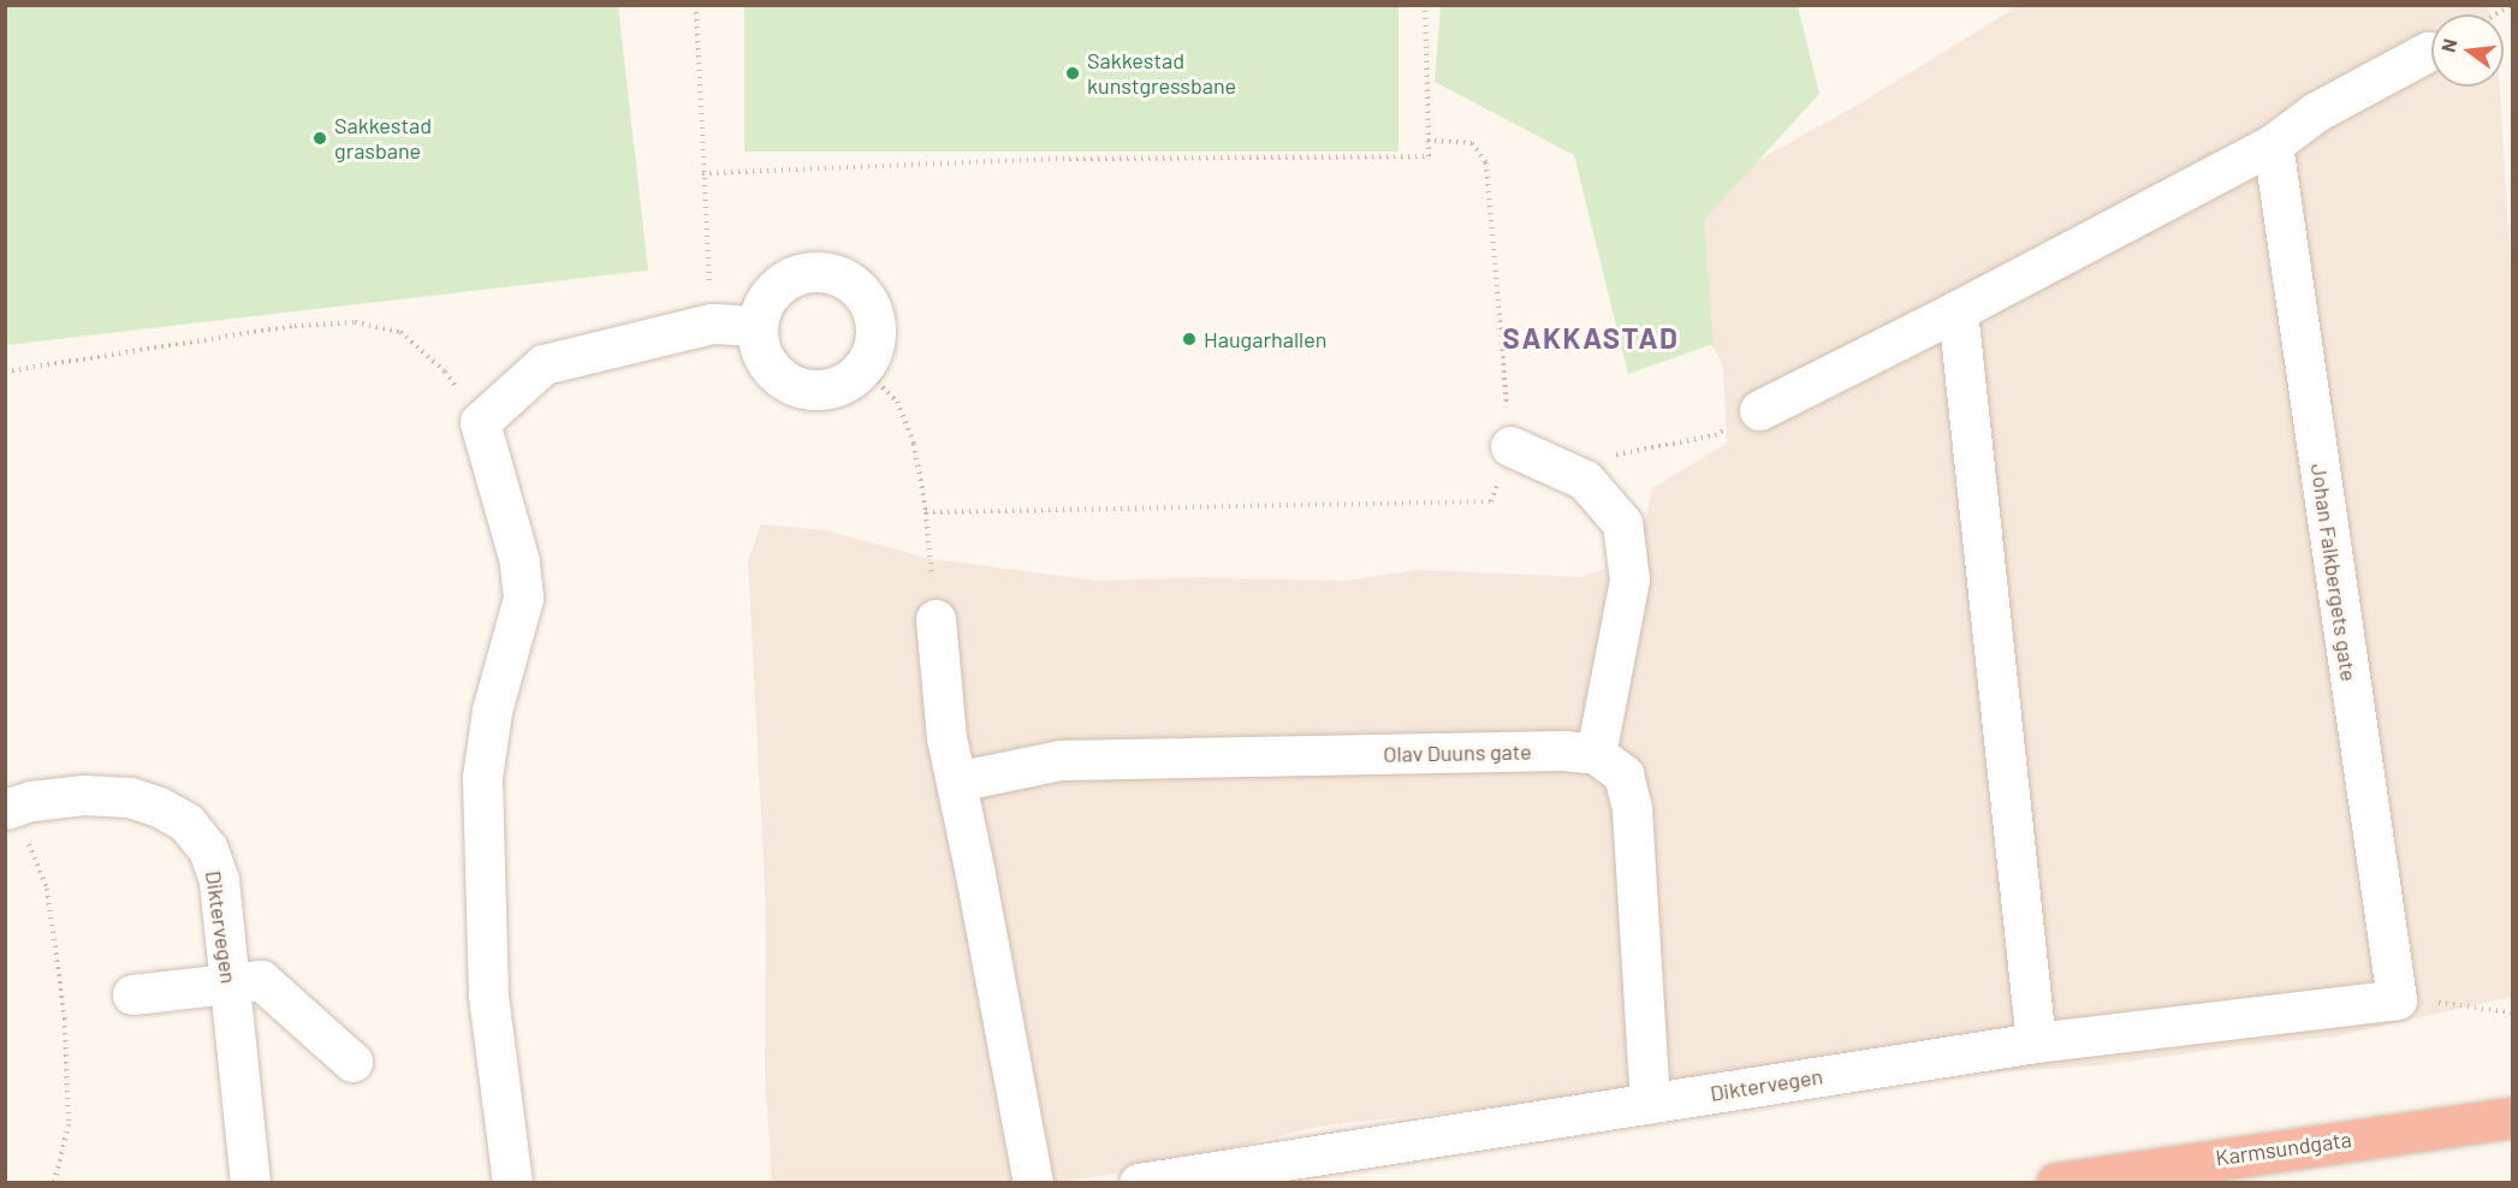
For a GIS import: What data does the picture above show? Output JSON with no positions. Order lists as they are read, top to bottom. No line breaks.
{"streets":{"highway":["Karmsundgata"],"street":["Johan Falkbergets gate","Olav Duuns gate","Diktervegen"]},"crossings":[["Johan Falkbergets gate","Diktervegen"]],"districts":["SAKKASTAD"],"places":["Sakkestad kunstgressbane","Sakkestad grasbane","Haugarhallen"],"north":"left"}
